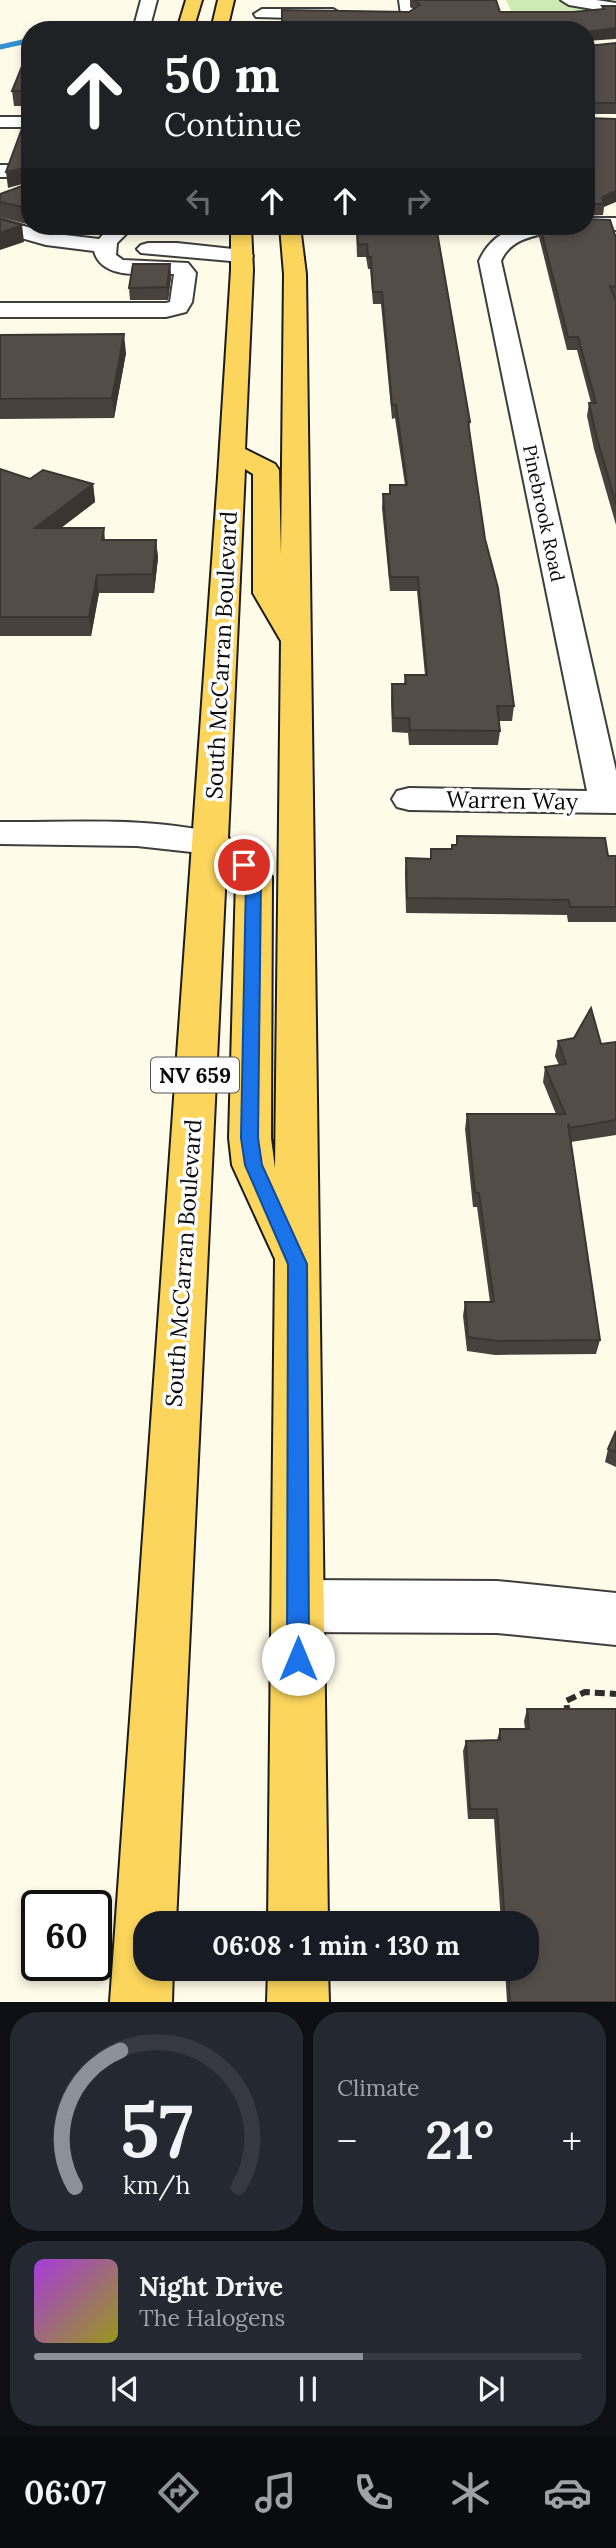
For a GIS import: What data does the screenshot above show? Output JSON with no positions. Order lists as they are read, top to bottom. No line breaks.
{"streets":{"main road":["South McCarran Boulevard","NV 659"],"street":["Pinebrook Road","Warren Way"]},"crossings":[["Pinebrook Road","Warren Way"]],"page":{"turn":["50 m","Continue"],"limit":"60","trip":"06:08 · 1 min · 130 m","tile":"Climate","heat":["−","21°","+"],"song":["Night Drive","The Halogens"],"tabs":"06:07","gauge":["57","km/h"]}}
